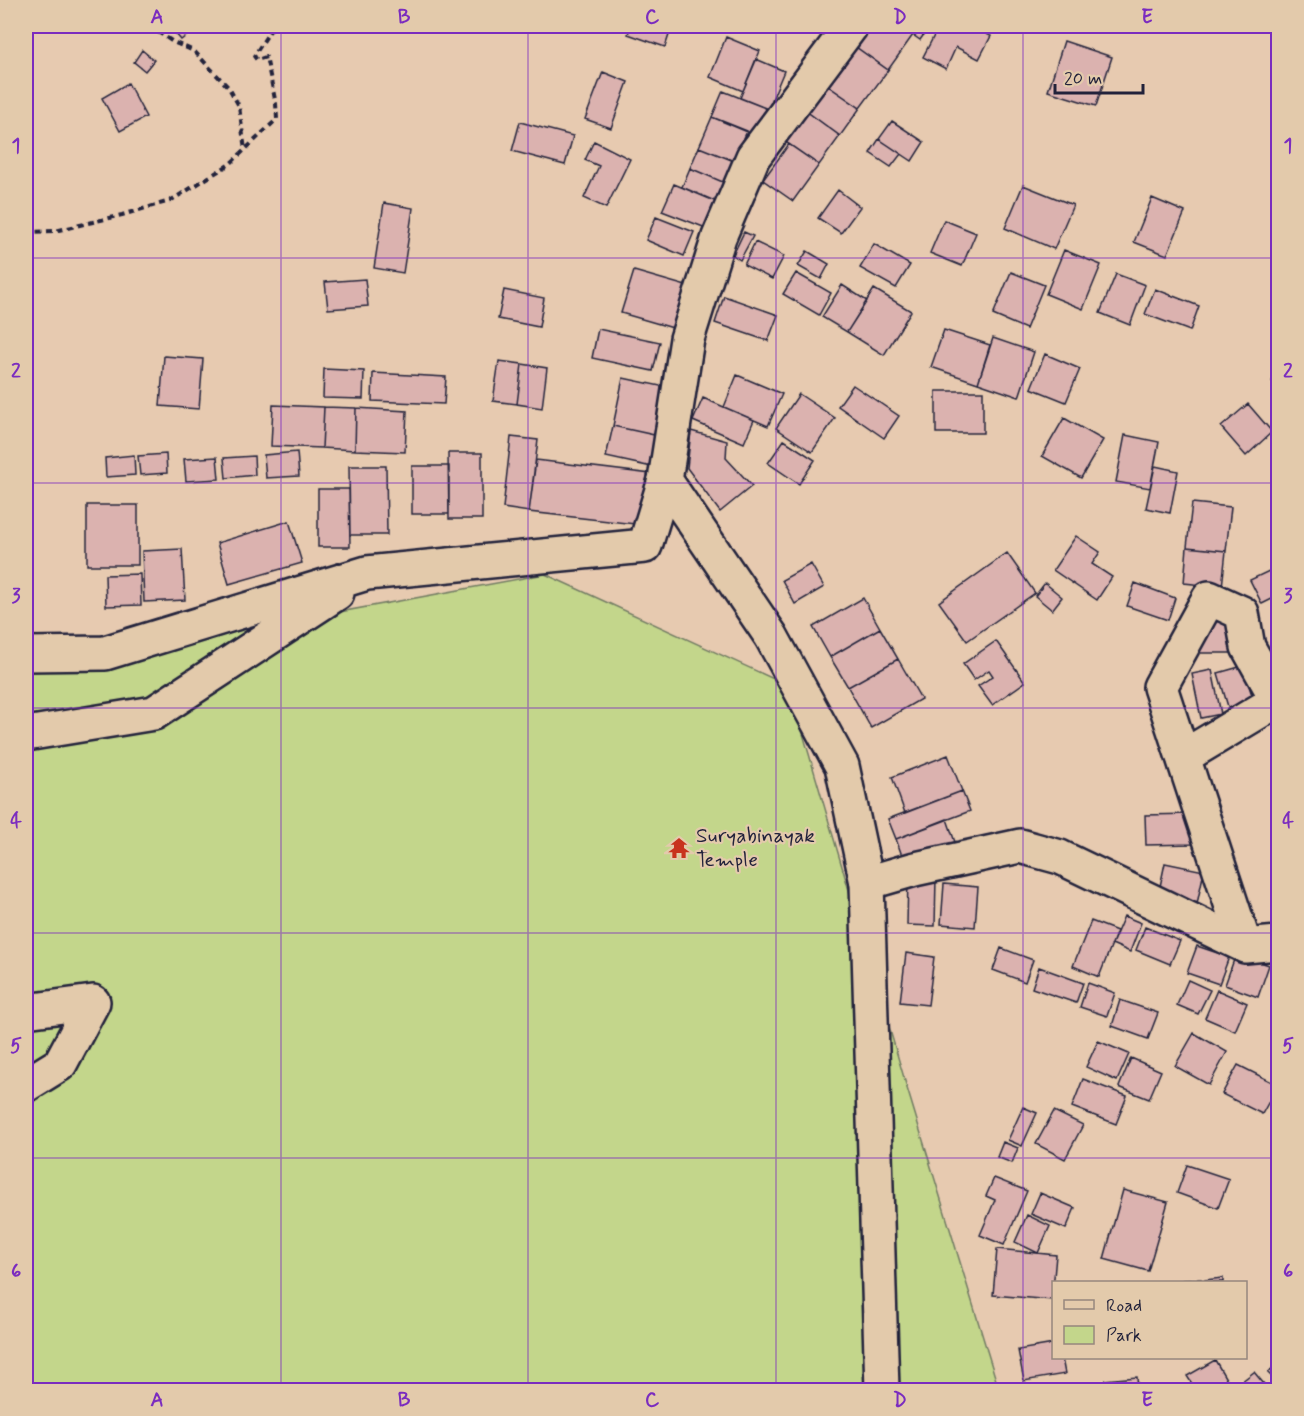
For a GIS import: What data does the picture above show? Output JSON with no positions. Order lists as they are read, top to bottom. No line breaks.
{"places":{"temple":["Suryabinayak Temple"]},"legend":["Road","Park"],"scale_bar":"20 m","grid":{"columns":["A","B","C","D","E"],"rows":["1","2","3","4","5","6"]}}
